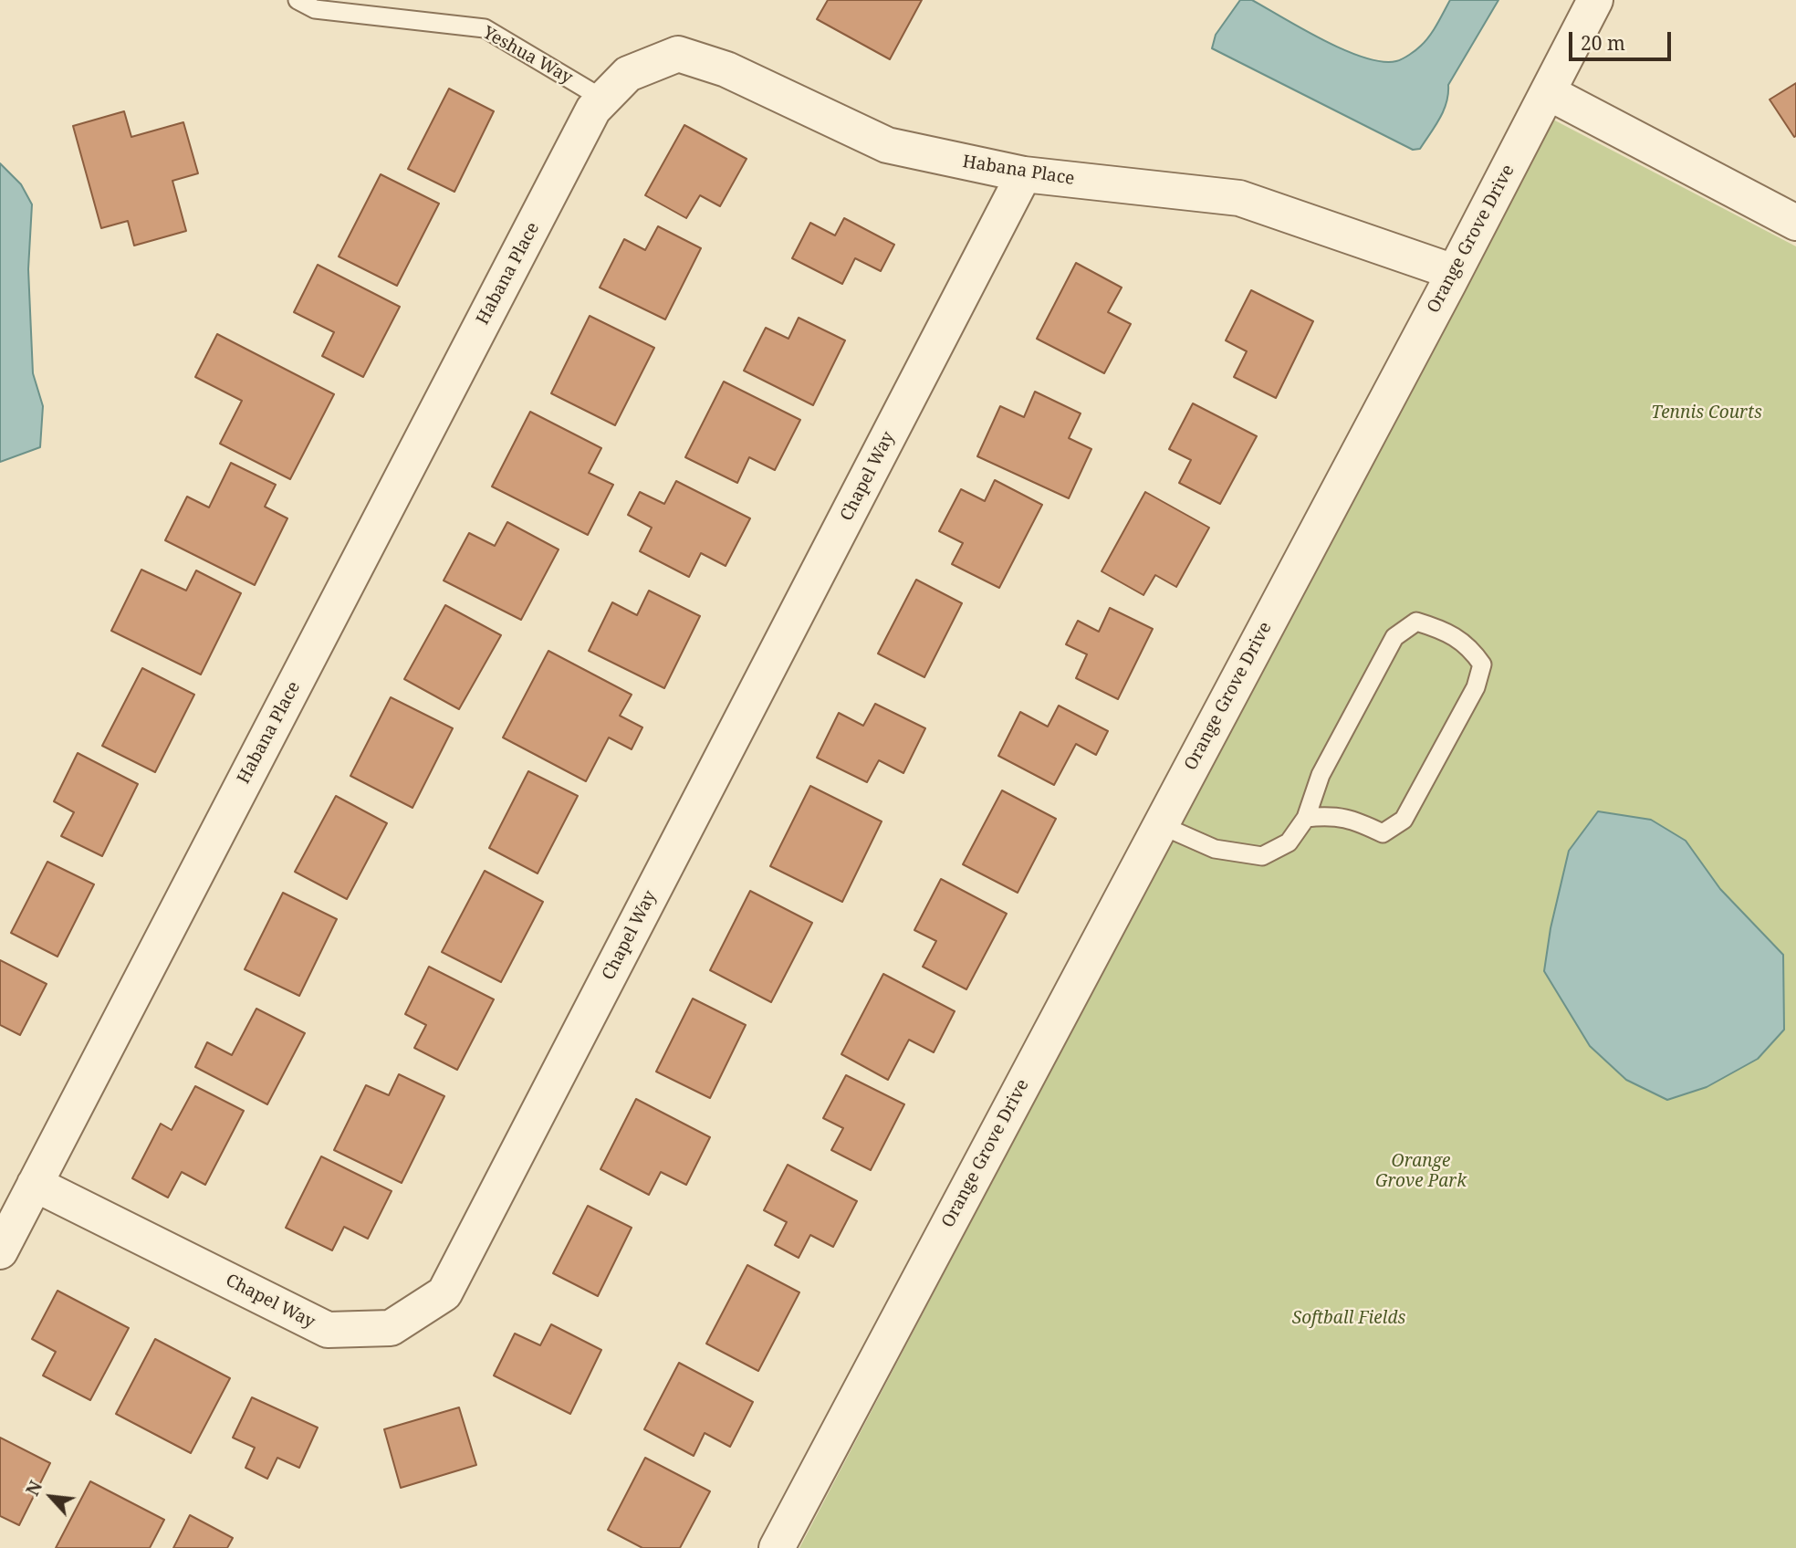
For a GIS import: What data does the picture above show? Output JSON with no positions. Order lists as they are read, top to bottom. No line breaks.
{"streets":{"street":["Habana Place","Orange Grove Drive","Chapel Way"],"lane":["Yeshua Way"]},"crossings":[["Yeshua Way","Habana Place"],["Habana Place","Orange Grove Drive"],["Habana Place","Chapel Way"]],"parks":["Tennis Courts","Orange Grove Park","Softball Fields"],"scale_bar":"20 m","north":"top left"}
